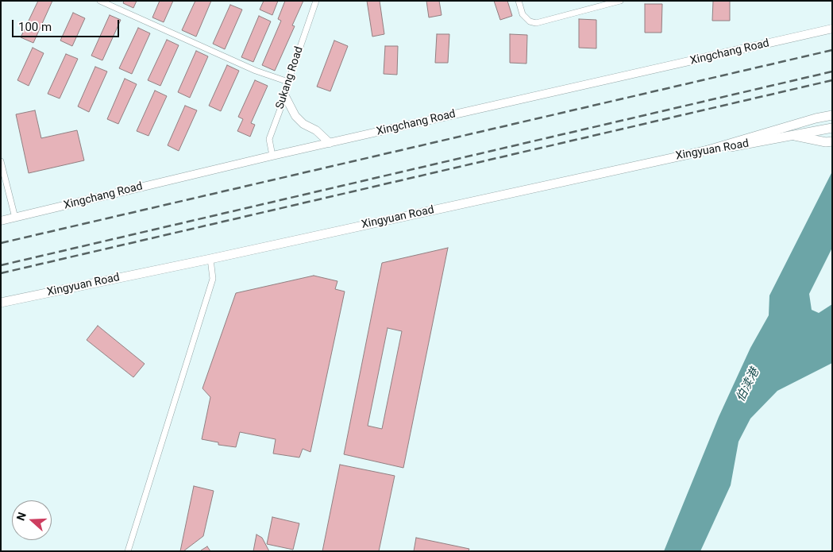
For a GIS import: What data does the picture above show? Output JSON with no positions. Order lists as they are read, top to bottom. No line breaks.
{"streets":{"main road":["Xingchang Road","Xingyuan Road"],"street":["Sukang Road"]},"crossings":[["Xingchang Road","Sukang Road"]],"water":["伯渎港"],"scale_bar":"100 m","north":"left"}
